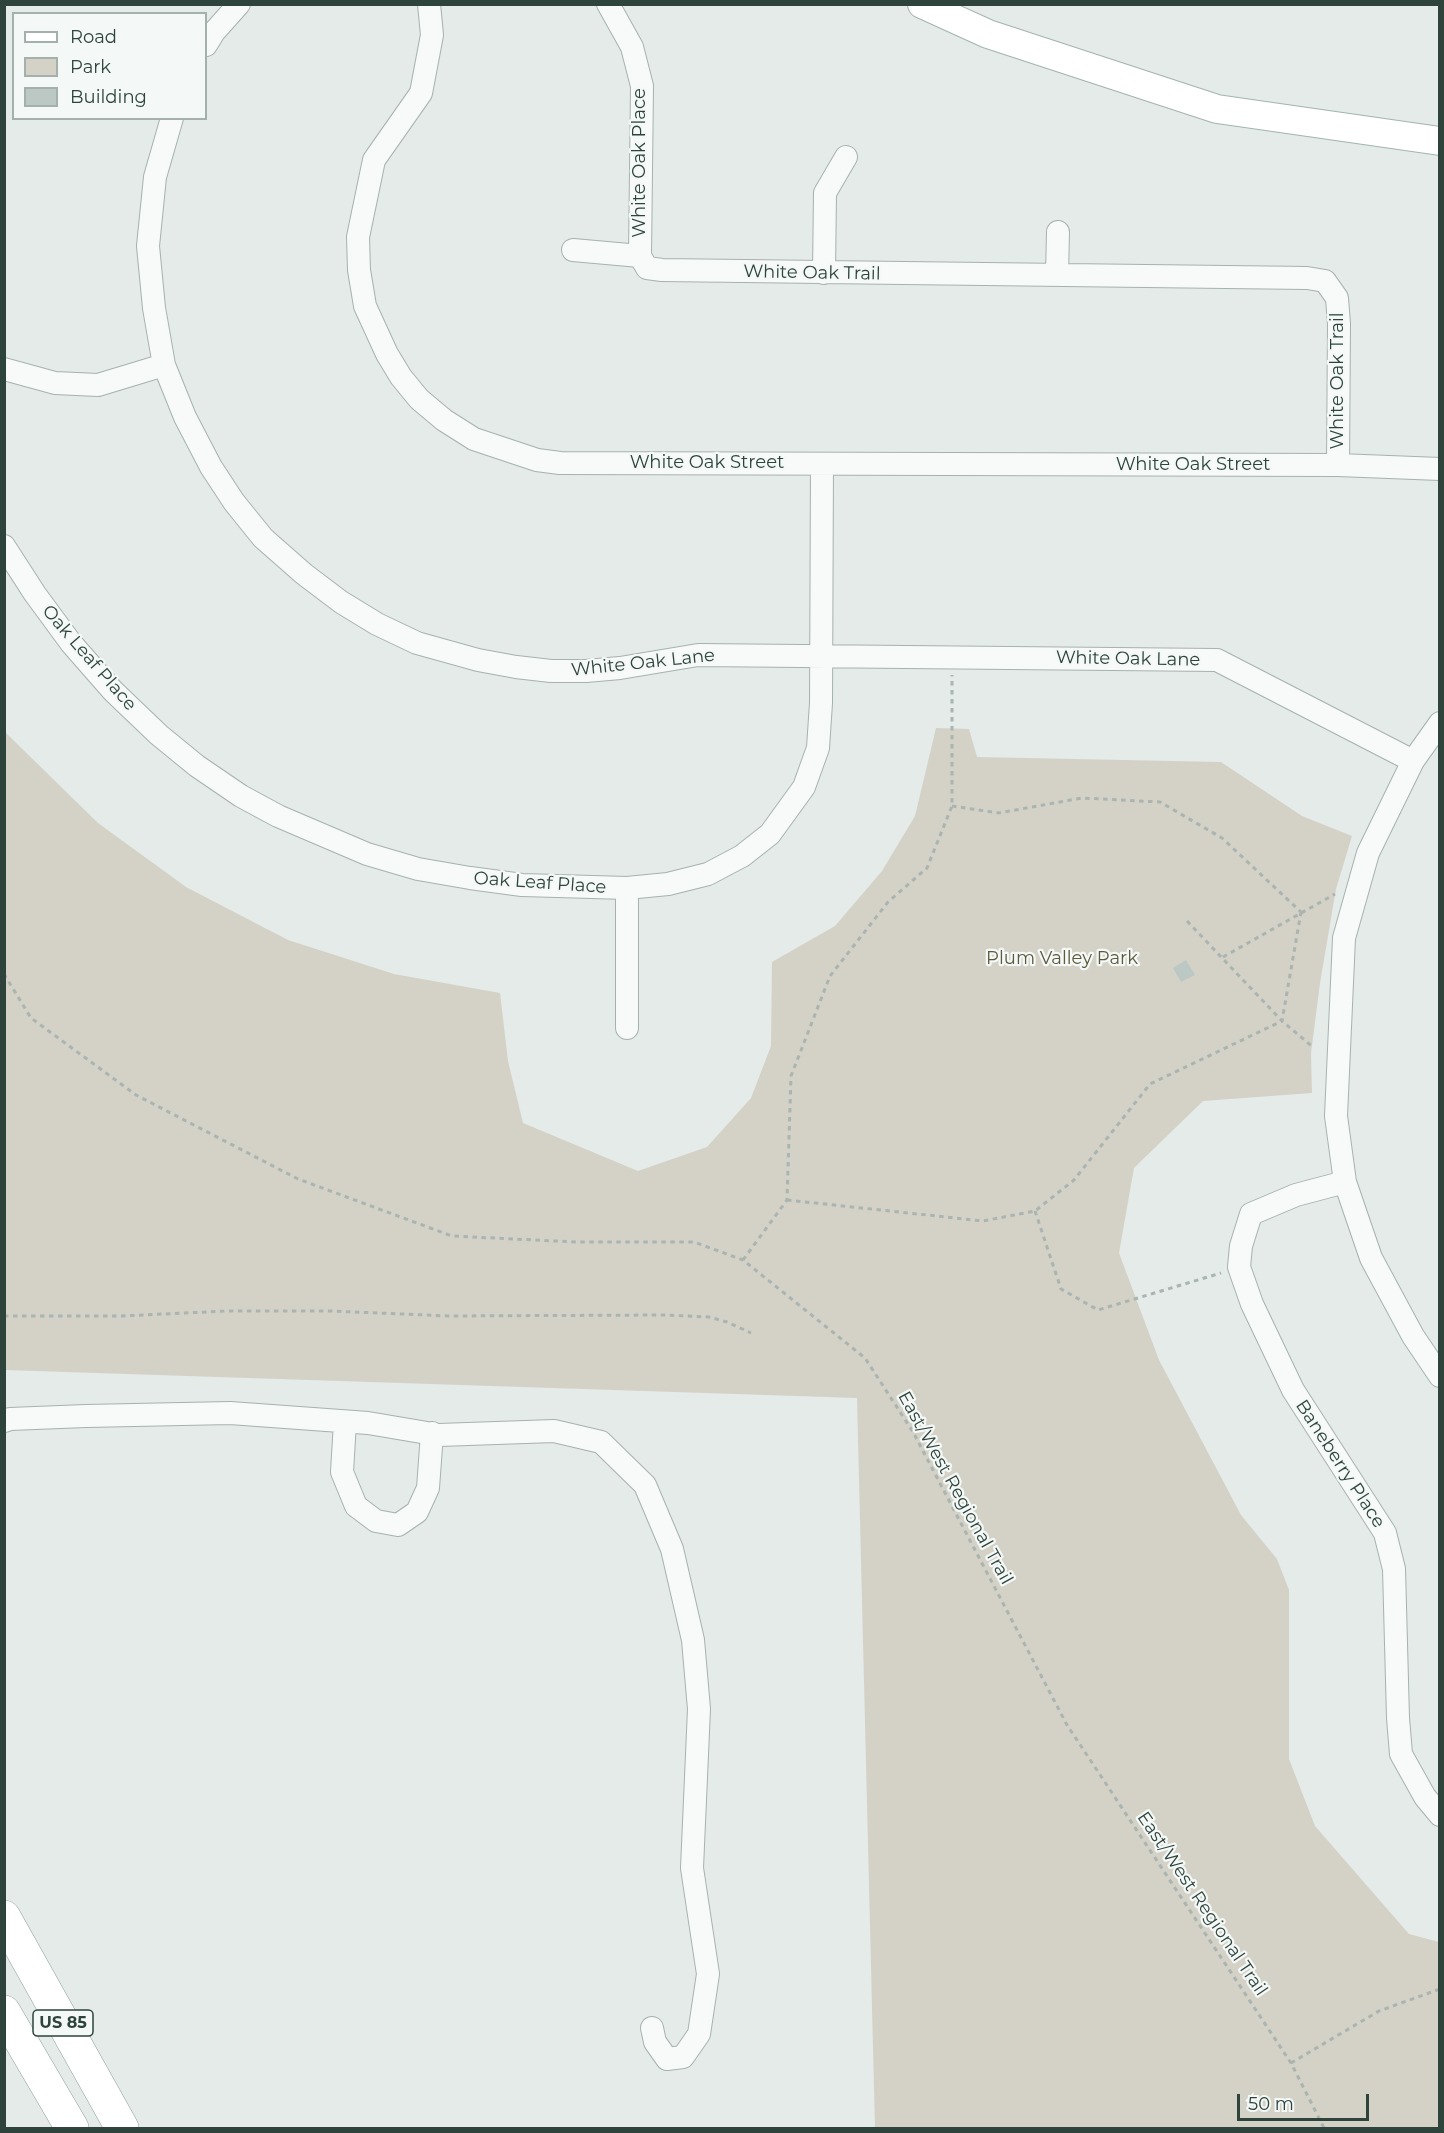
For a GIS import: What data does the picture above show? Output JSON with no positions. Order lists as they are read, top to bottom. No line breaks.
{"streets":{"highway":["US 85"],"street":["White Oak Place","White Oak Trail","White Oak Street","Oak Leaf Place","White Oak Lane","Baneberry Place"],"path":["East/West Regional Trail"]},"crossings":[["White Oak Place","White Oak Trail"],["White Oak Trail","White Oak Street"],["White Oak Street","Oak Leaf Place"],["Oak Leaf Place","White Oak Lane"]],"parks":["Plum Valley Park"],"legend":["Road","Park","Building"],"scale_bar":"50 m"}
